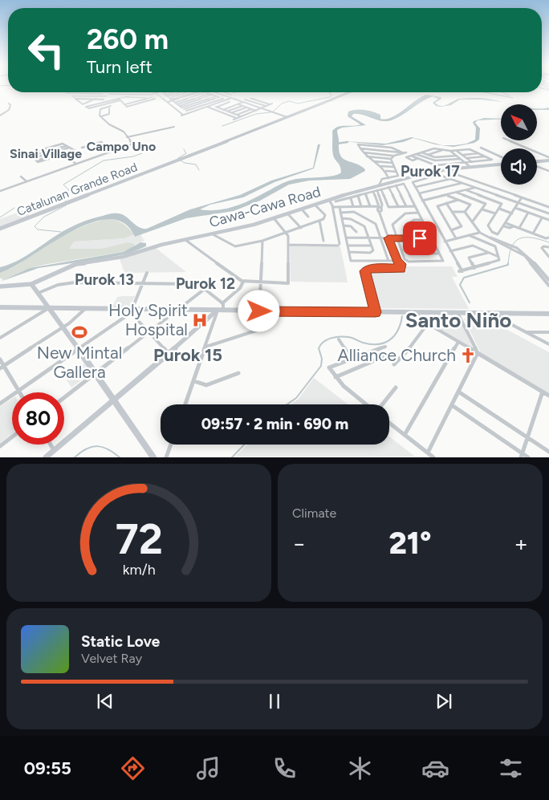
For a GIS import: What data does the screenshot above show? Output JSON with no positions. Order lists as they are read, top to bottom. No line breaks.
{"streets":{"main road":["Catalunan Grande Road"],"street":["Cawa-Cawa Road"]},"districts":["Campo Uno","Sinai Village","Purok 17","Purok 13","Purok 12","Santo Niño","Purok 15"],"places":{"hospital":["Holy Spirit Hospital"],"sports":["New Mintal Gallera"],"church":["Alliance Church"]},"north":"top left","page":{"turn":["260 m","Turn left"],"limit":"80","trip":"09:57 · 2 min · 690 m","tile":"Climate","heat":["−","21°","+"],"song":["Static Love","Velvet Ray"],"tabs":"09:55","gauge":["72","km/h"]}}
